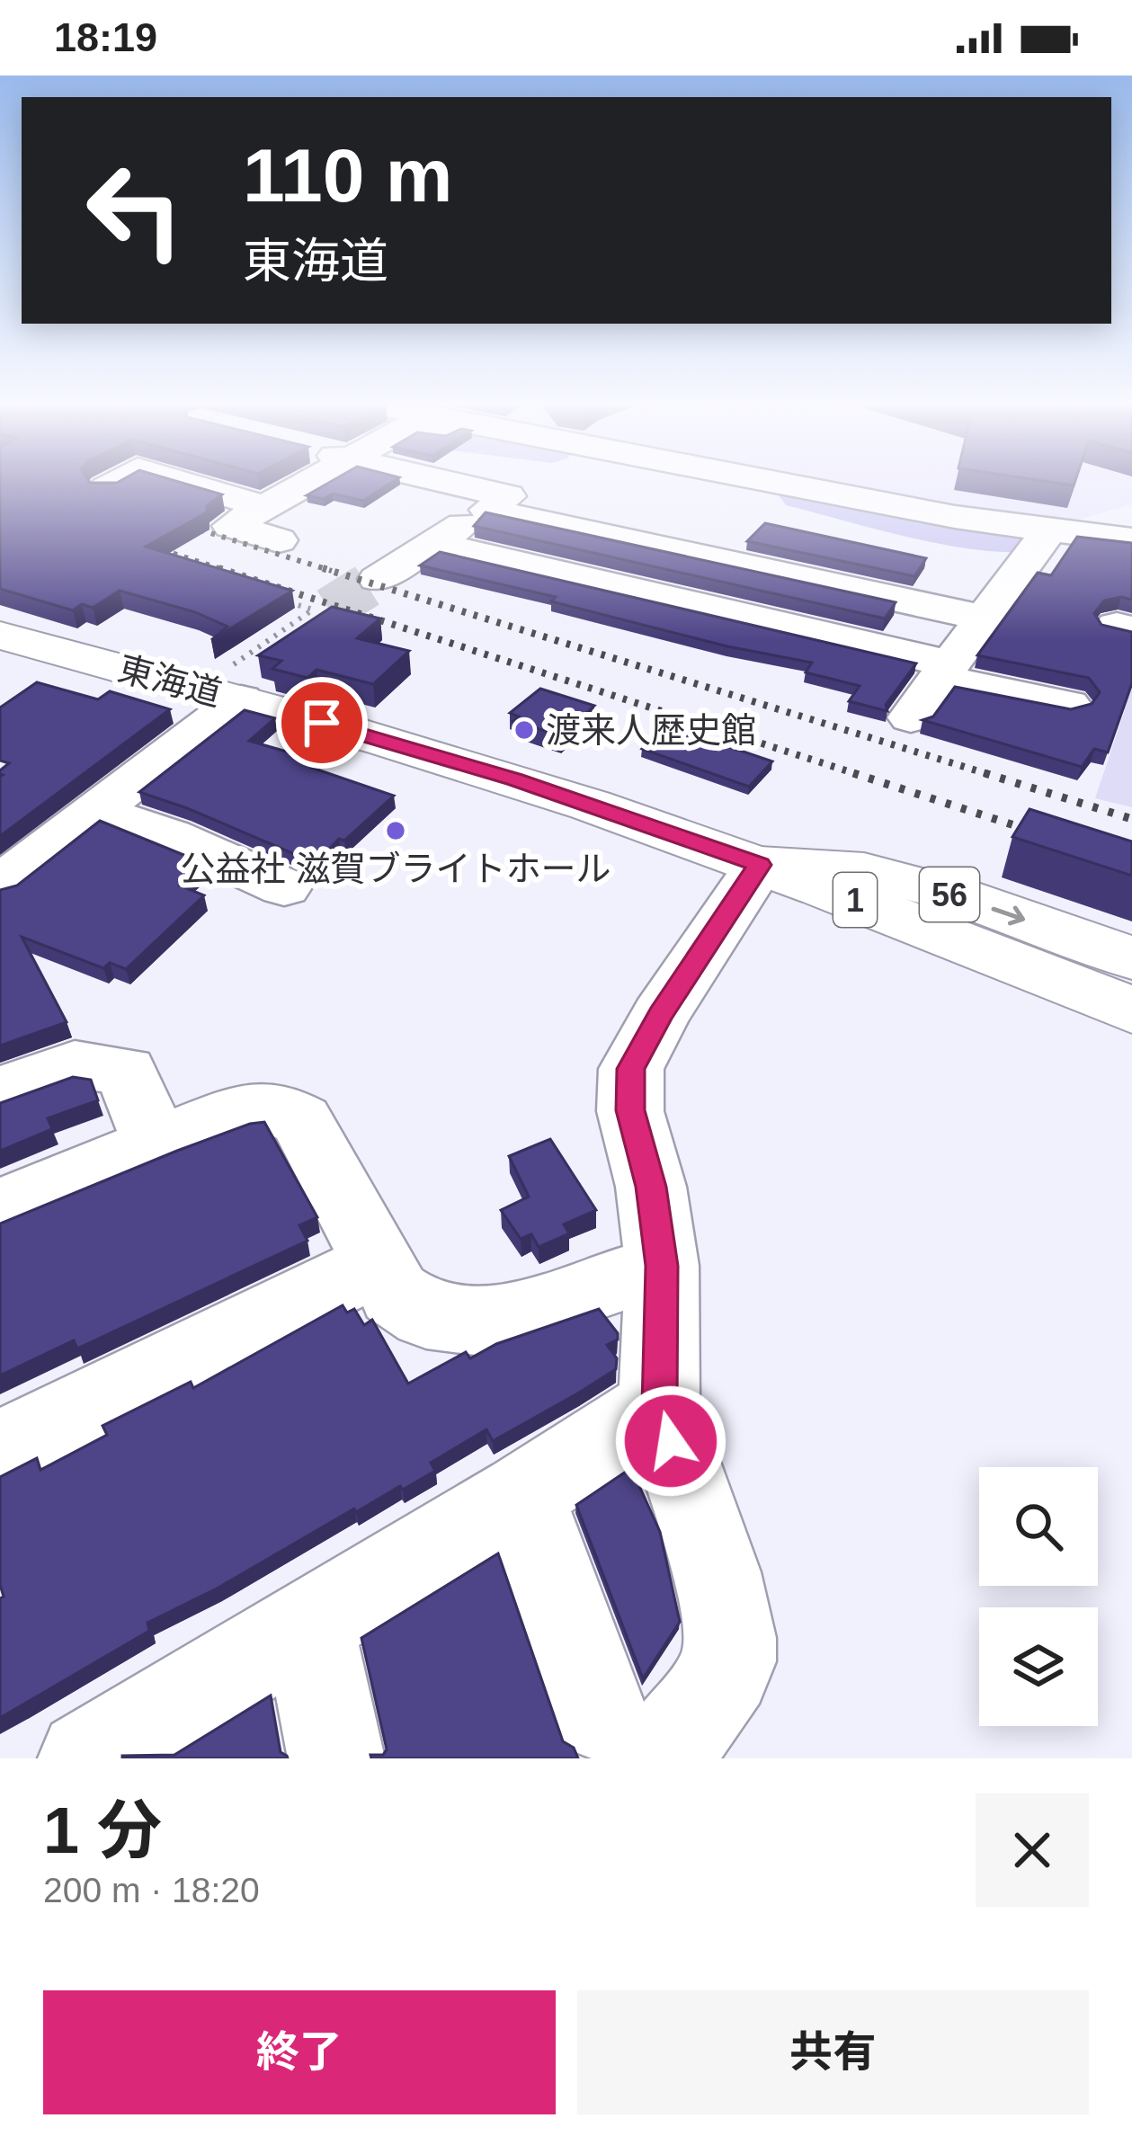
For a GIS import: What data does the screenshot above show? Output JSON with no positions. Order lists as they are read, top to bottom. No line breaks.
{"streets":{"main road":["東海道","56","1"]},"crossings":[["東海道","56"]],"places":["渡来人歴史館","公益社 滋賀ブライトホール"],"page":{"status":"18:19","turn":["110 m","東海道"],"heading":["1 分","200 m · 18:20"],"buttons":["終了","共有"]}}
